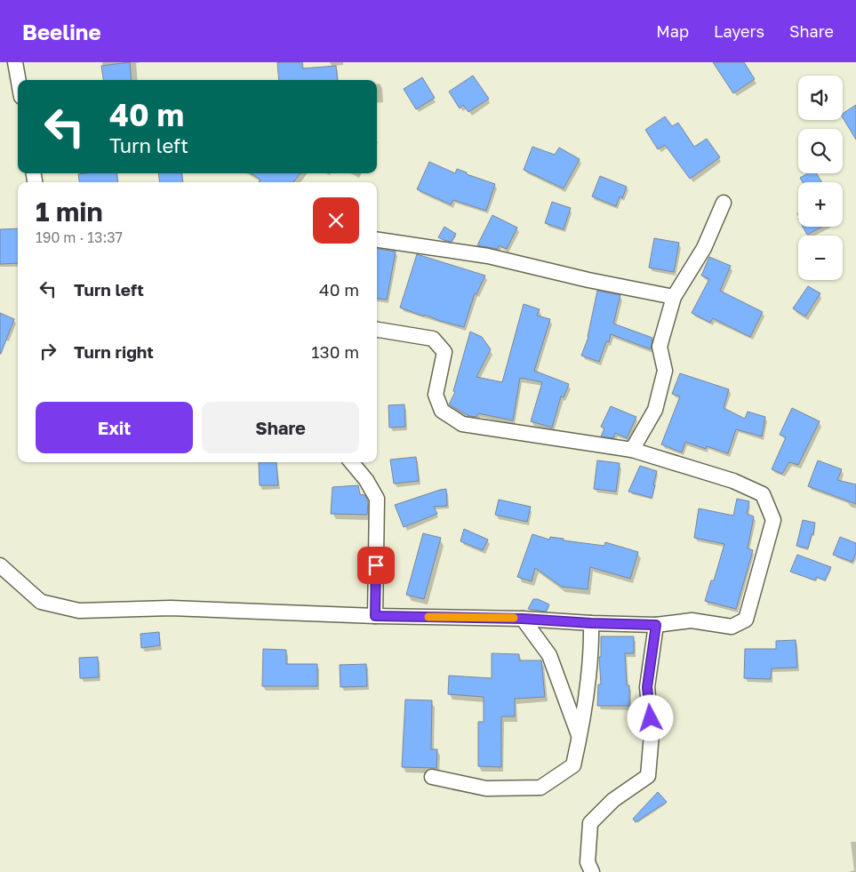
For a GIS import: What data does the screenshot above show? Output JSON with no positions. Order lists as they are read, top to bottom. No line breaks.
{"page":{"header":"Beeline","nav":["Map","Layers","Share"],"map_buttons":["+","−"],"turn":["40 m","Turn left"],"heading":["1 min","190 m · 13:37"],"list":[{"name":"Turn left","value":"40 m"},{"name":"Turn right","value":"130 m"}],"buttons":["Exit","Share"]}}
